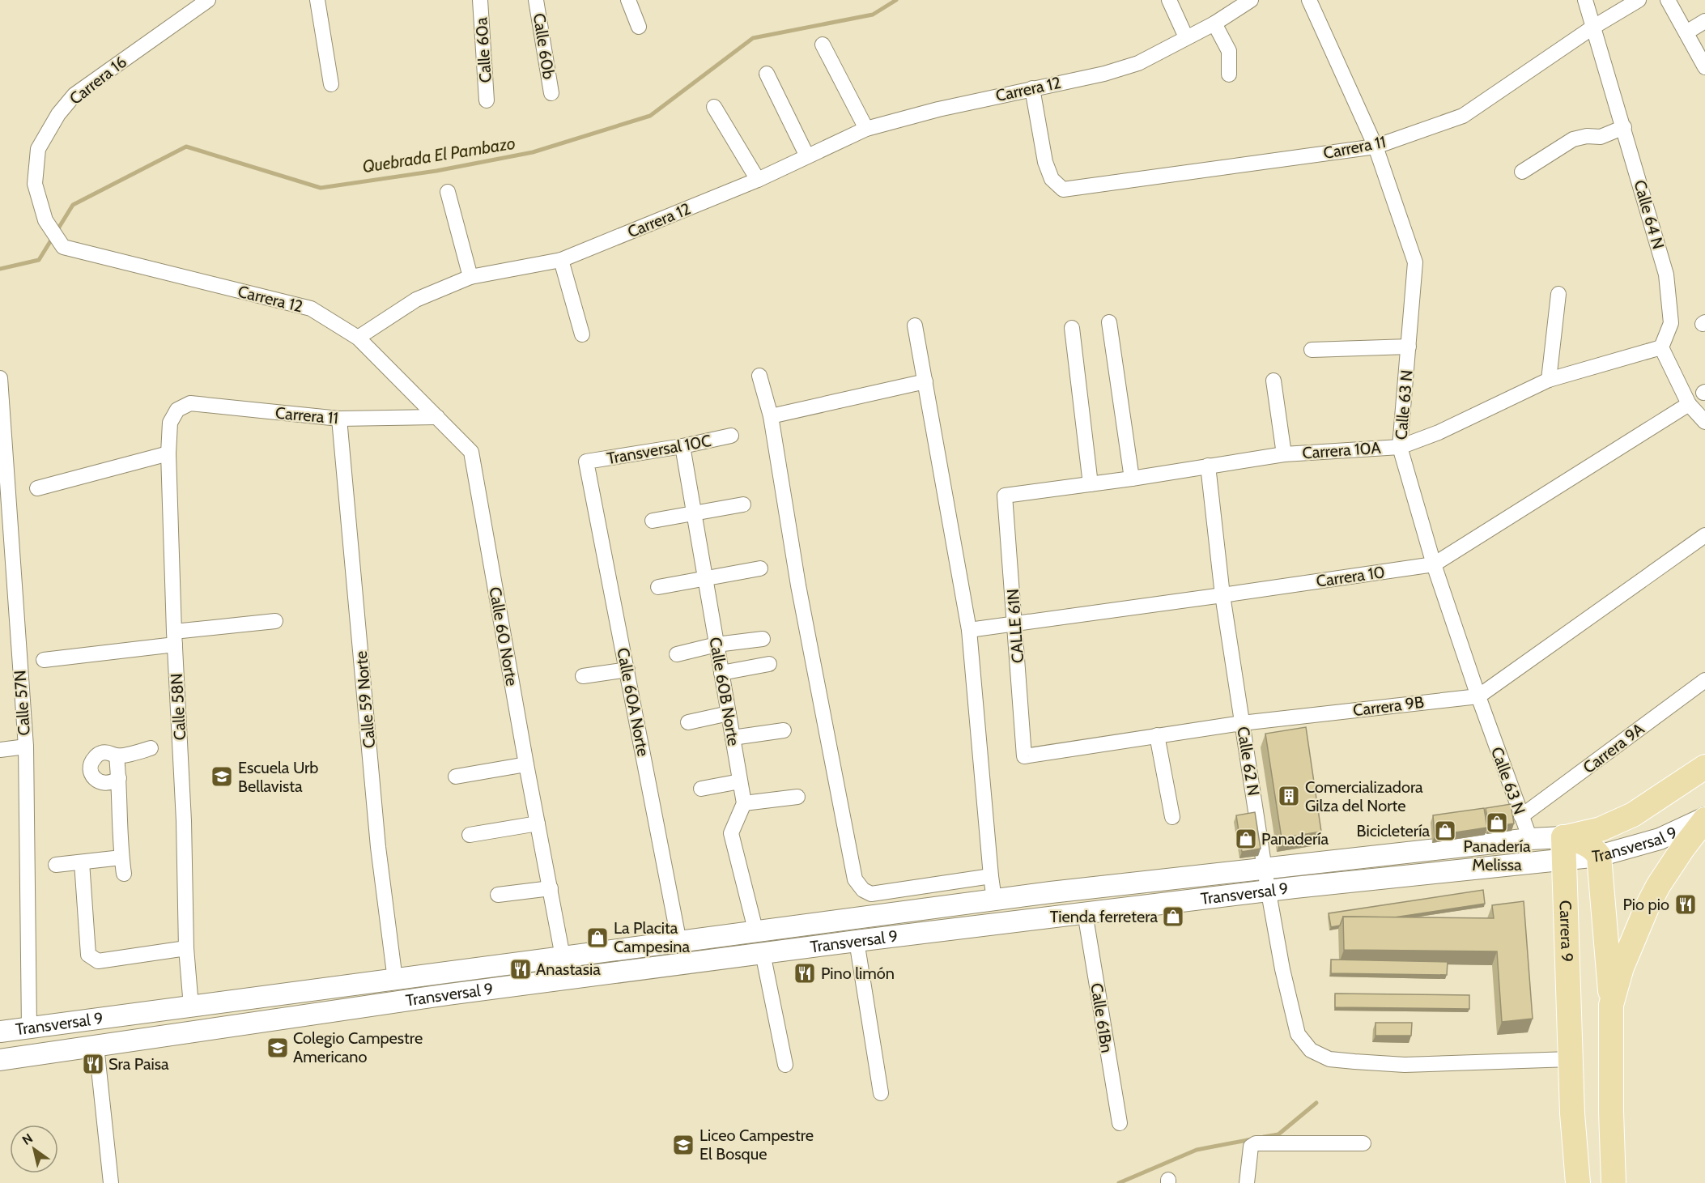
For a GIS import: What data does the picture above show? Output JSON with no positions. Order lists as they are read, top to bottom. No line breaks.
{"streets":{"main road":["Transversal 9","Carrera 9"],"street":["Calle 60b","Calle 60a","Carrera 16","Carrera 12","Carrera 11","Calle 64 N","Calle 63 N","Transversal 10C","Carrera 10A","Carrera 10","CALLE 61N","Calle 60 Norte","Calle 60B Norte","Calle 59 Norte","Calle 60A Norte","Calle 57N","Carrera 9B","Calle 58N","Carrera 9A","Calle 62 N","Calle 61Bn"]},"crossings":[["Carrera 16","Carrera 12"],["Carrera 12","Carrera 11"],["Carrera 12","Calle 60 Norte"],["Carrera 11","Calle 64 N"],["Carrera 11","Calle 63 N"],["Carrera 11","Calle 60 Norte"],["Carrera 11","Calle 59 Norte"],["Carrera 11","Calle 58N"],["Calle 64 N","Carrera 10A"],["Calle 63 N","Carrera 10A"],["Calle 63 N","Carrera 10"],["Calle 63 N","Carrera 9B"],["Calle 63 N","Carrera 9A"],["Calle 63 N","Transversal 9"],["Transversal 10C","Calle 60B Norte"],["Transversal 10C","Calle 60A Norte"],["Carrera 10A","CALLE 61N"],["Carrera 10A","Calle 62 N"],["Carrera 10","CALLE 61N"],["Carrera 10","Calle 62 N"],["CALLE 61N","Carrera 9B"],["Calle 60 Norte","Transversal 9"],["Calle 59 Norte","Transversal 9"],["Calle 60A Norte","Transversal 9"],["Calle 57N","Transversal 9"],["Carrera 9B","Calle 62 N"],["Calle 58N","Transversal 9"],["Calle 62 N","Transversal 9"],["Calle 62 N","Carrera 9"],["Transversal 9","Carrera 9"],["Transversal 9","Calle 61Bn"]],"water":["Quebrada El Pambazo"],"places":{"school or university":["Escuela Urb Bellavista","Colegio Campestre Americano","Liceo Campestre El Bosque"],"building":["Comercializadora Gilza del Norte"],"shop":["Panadería Melissa","Bicicletería","Panadería","Tienda ferretera","La Placita Campesina"],"restaurant":["Pio pio","Anastasia","Pino limón","Sra Paisa"]},"north":"top left"}
